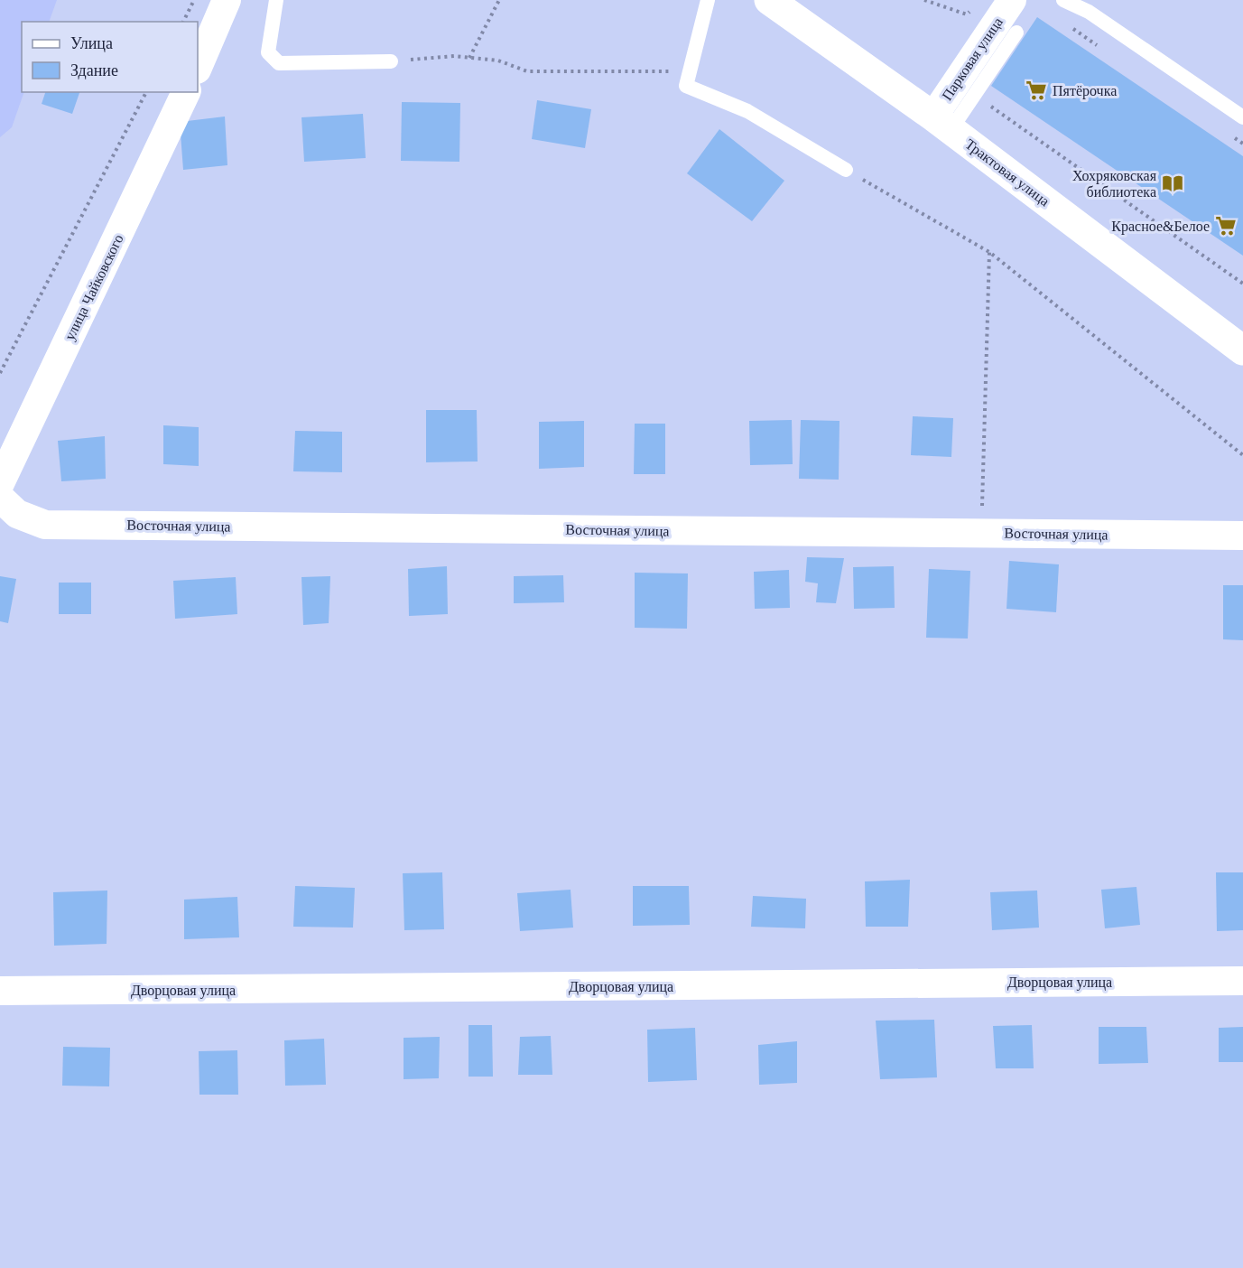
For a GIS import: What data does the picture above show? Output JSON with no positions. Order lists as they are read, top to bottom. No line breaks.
{"streets":{"street":["Парковая улица","Трактовая улица","улица Чайковского","Восточная улица","Дворцовая улица"]},"crossings":[["Парковая улица","Трактовая улица"]],"places":{"supermarket":["Пятёрочка","Красное&Белое"],"library":["Хохряковская библиотека"]},"legend":["Улица","Здание"]}
